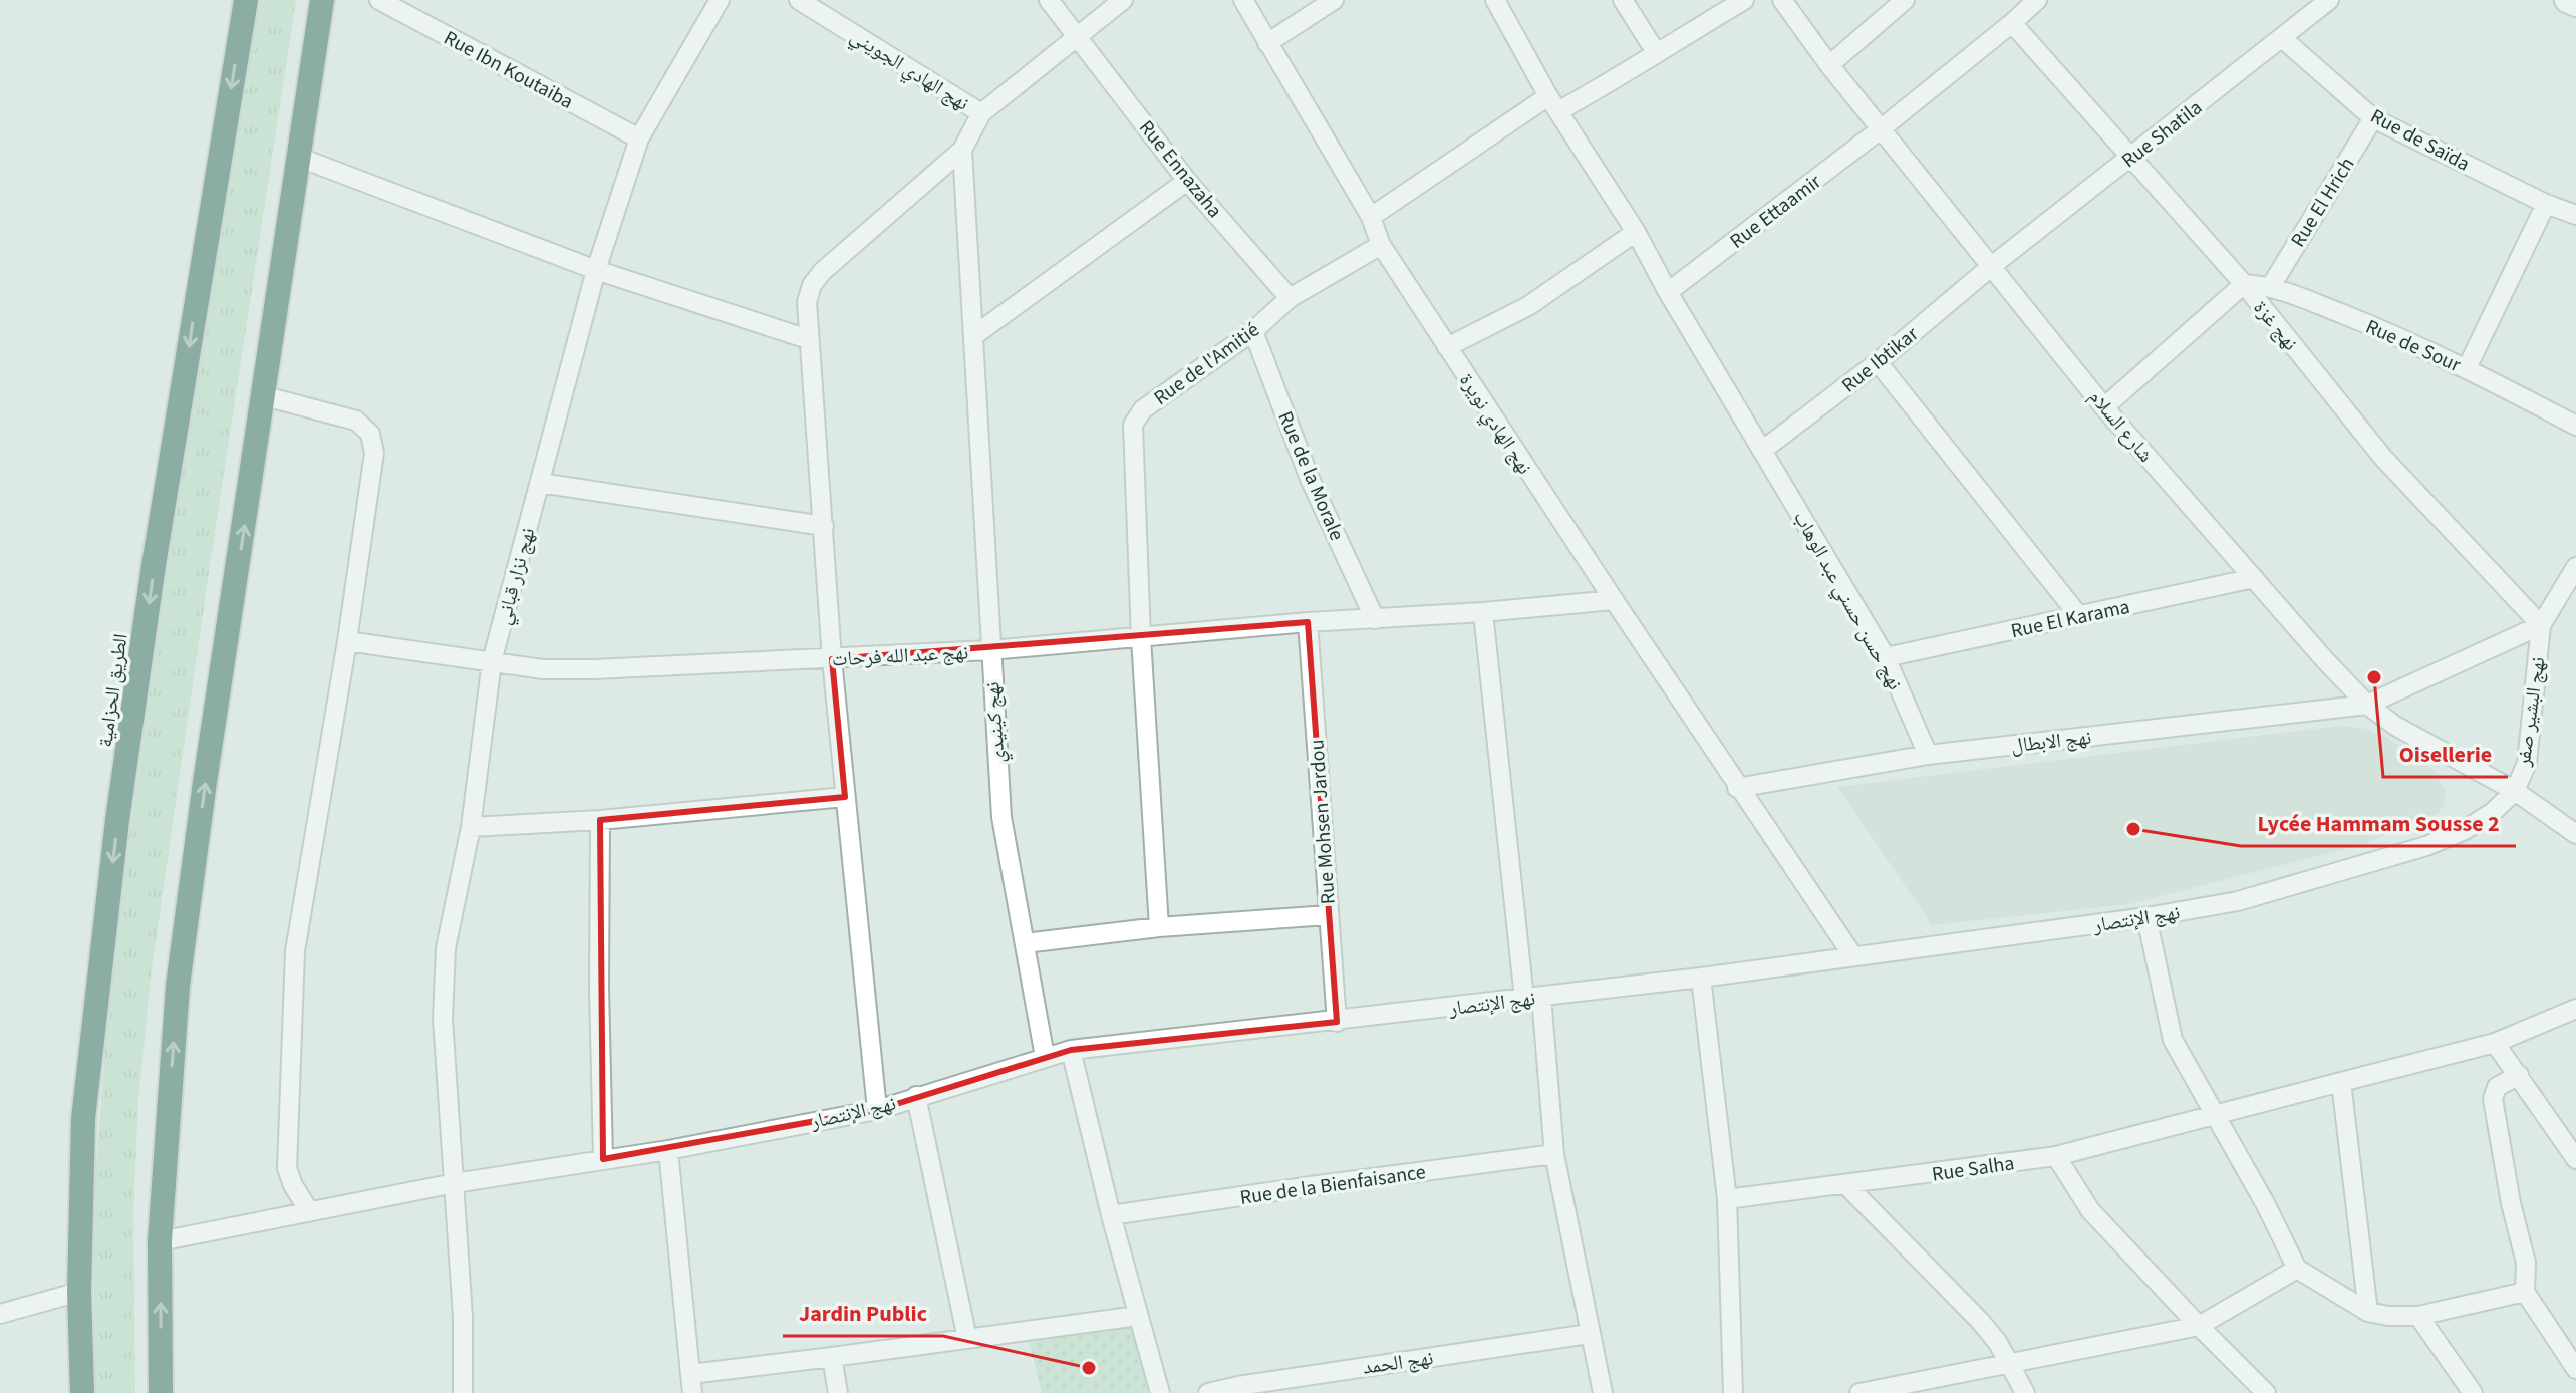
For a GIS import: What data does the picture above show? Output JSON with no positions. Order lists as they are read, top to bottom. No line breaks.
{"streets":{"highway":["الطريق الحزامية"],"street":["Rue Ibn Koutaiba","نهج الهادي الجويني","Rue Shatila","Rue de Saïda","Rue Ennazaha","Rue El Hrich","Rue Ettaamir","نهج غزة","Rue de Sour","Rue Ibtikar","Rue de l'Amitié","نهج الهادي نويرة","شارع السلام","Rue de la Morale","نهج نزار قباني","نهج حسن حسني عبد الوهاب","Rue El Karama","نهج عبد الله فرحات","نهج البشير صفر","نهج كينيدي","نهج الابطال","Rue Mohsen Jardou","نهج الإنتصار","Rue Salha","Rue de la Bienfaisance","نهج الحمد"]},"crossings":[["Rue Ibn Koutaiba","نهج نزار قباني"],["Rue Shatila","Rue de Saïda"],["Rue Shatila","نهج غزة"],["Rue Shatila","Rue Ibtikar"],["Rue Shatila","شارع السلام"],["Rue de Saïda","Rue El Hrich"],["Rue Ennazaha","Rue de l'Amitié"],["Rue El Hrich","Rue de Sour"],["Rue Ettaamir","نهج غزة"],["Rue Ettaamir","شارع السلام"],["Rue Ettaamir","نهج حسن حسني عبد الوهاب"],["نهج غزة","Rue de Sour"],["نهج غزة","نهج البشير صفر"],["نهج غزة","نهج الابطال"],["Rue Ibtikar","شارع السلام"],["Rue Ibtikar","نهج حسن حسني عبد الوهاب"],["Rue de l'Amitié","نهج الهادي نويرة"],["Rue de l'Amitié","Rue de la Morale"],["Rue de l'Amitié","نهج عبد الله فرحات"],["نهج الهادي نويرة","نهج عبد الله فرحات"],["نهج الهادي نويرة","نهج الابطال"],["شارع السلام","Rue El Karama"],["شارع السلام","نهج البشير صفر"],["شارع السلام","نهج الابطال"],["شارع السلام","نهج الإنتصار"],["Rue de la Morale","نهج عبد الله فرحات"],["نهج نزار قباني","نهج عبد الله فرحات"],["نهج نزار قباني","نهج الإنتصار"],["نهج حسن حسني عبد الوهاب","Rue El Karama"],["نهج حسن حسني عبد الوهاب","نهج الابطال"],["نهج عبد الله فرحات","نهج كينيدي"],["نهج عبد الله فرحات","Rue Mohsen Jardou"],["نهج البشير صفر","نهج الابطال"],["نهج البشير صفر","نهج الإنتصار"],["نهج كينيدي","نهج الإنتصار"],["Rue Mohsen Jardou","نهج الإنتصار"]],"places":["Oisellerie","Lycée Hammam Sousse 2","Jardin Public"]}
